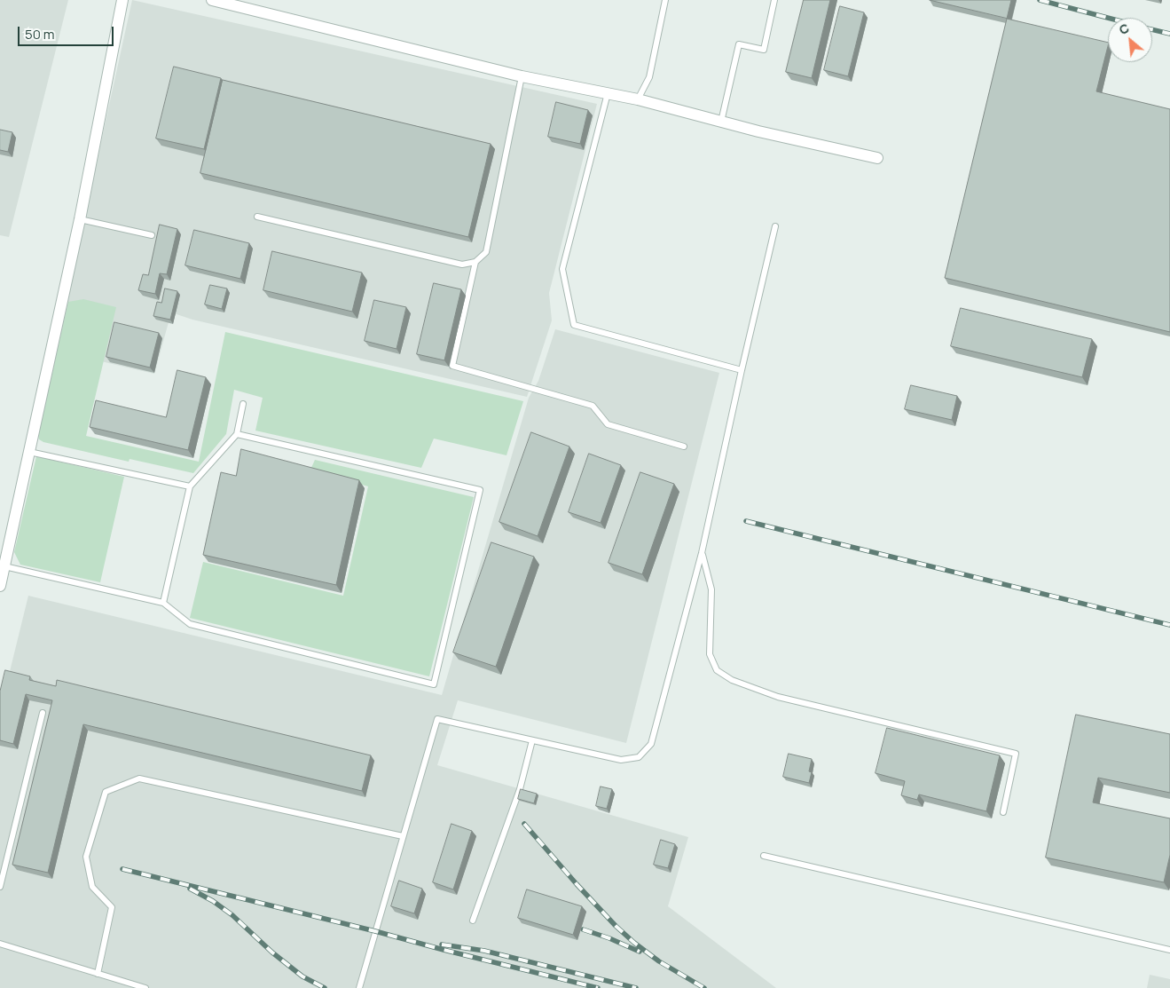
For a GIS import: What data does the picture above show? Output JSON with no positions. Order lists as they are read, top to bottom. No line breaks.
{"scale_bar":"50 m","north":"top left"}
